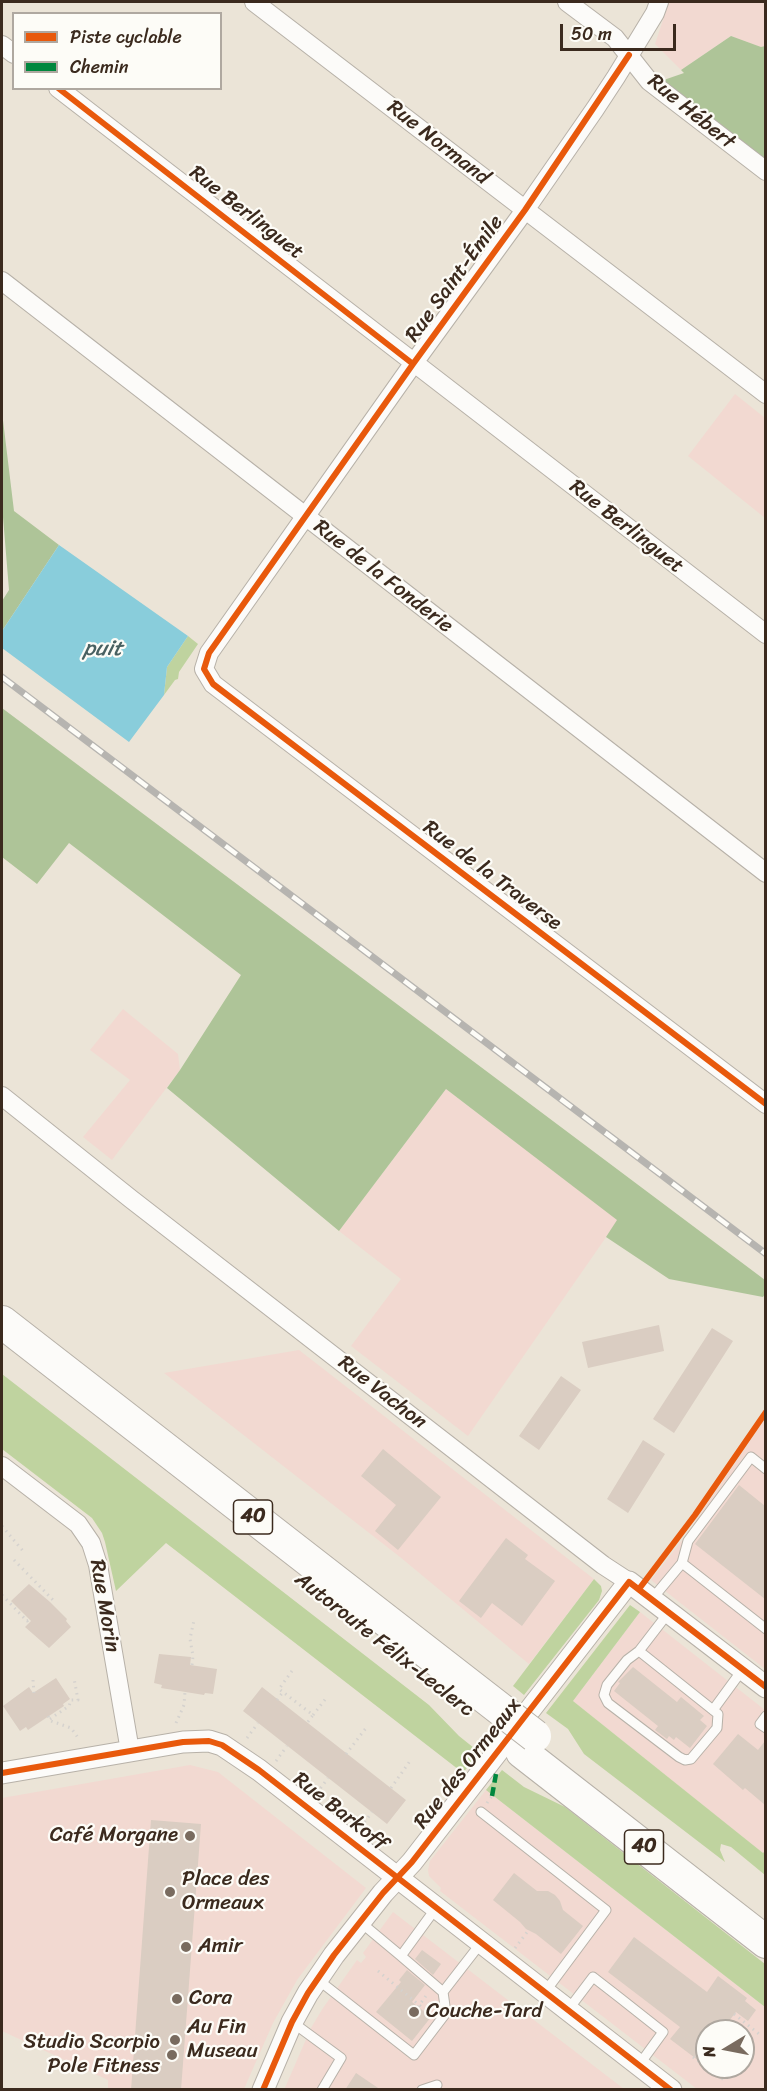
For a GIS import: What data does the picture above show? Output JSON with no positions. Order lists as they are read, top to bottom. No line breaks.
{"streets":{"highway":["40","Autoroute Félix-Leclerc"],"street":["Rue Hébert","Rue Normand","Rue Berlinguet","Rue Saint-Émile","Rue de la Fonderie","Rue de la Traverse","Rue Vachon","Rue Morin","Rue des Ormeaux","Rue Barkoff"]},"crossings":[["Rue Hébert","Rue Saint-Émile"],["Rue Normand","Rue Saint-Émile"],["Rue Berlinguet","Rue Saint-Émile"],["Rue Saint-Émile","Rue de la Fonderie"],["Rue Saint-Émile","Rue de la Traverse"],["Rue Vachon","Rue des Ormeaux"],["Rue Morin","Rue Barkoff"],["Rue des Ormeaux","Rue Barkoff"]],"water":["puit"],"places":["Café Morgane","Place des Ormeaux","Amir","Cora","Couche-Tard","Au Fin Museau","Studio Scorpio Pole Fitness"],"legend":["Piste cyclable","Chemin"],"scale_bar":"50 m","north":"left"}
